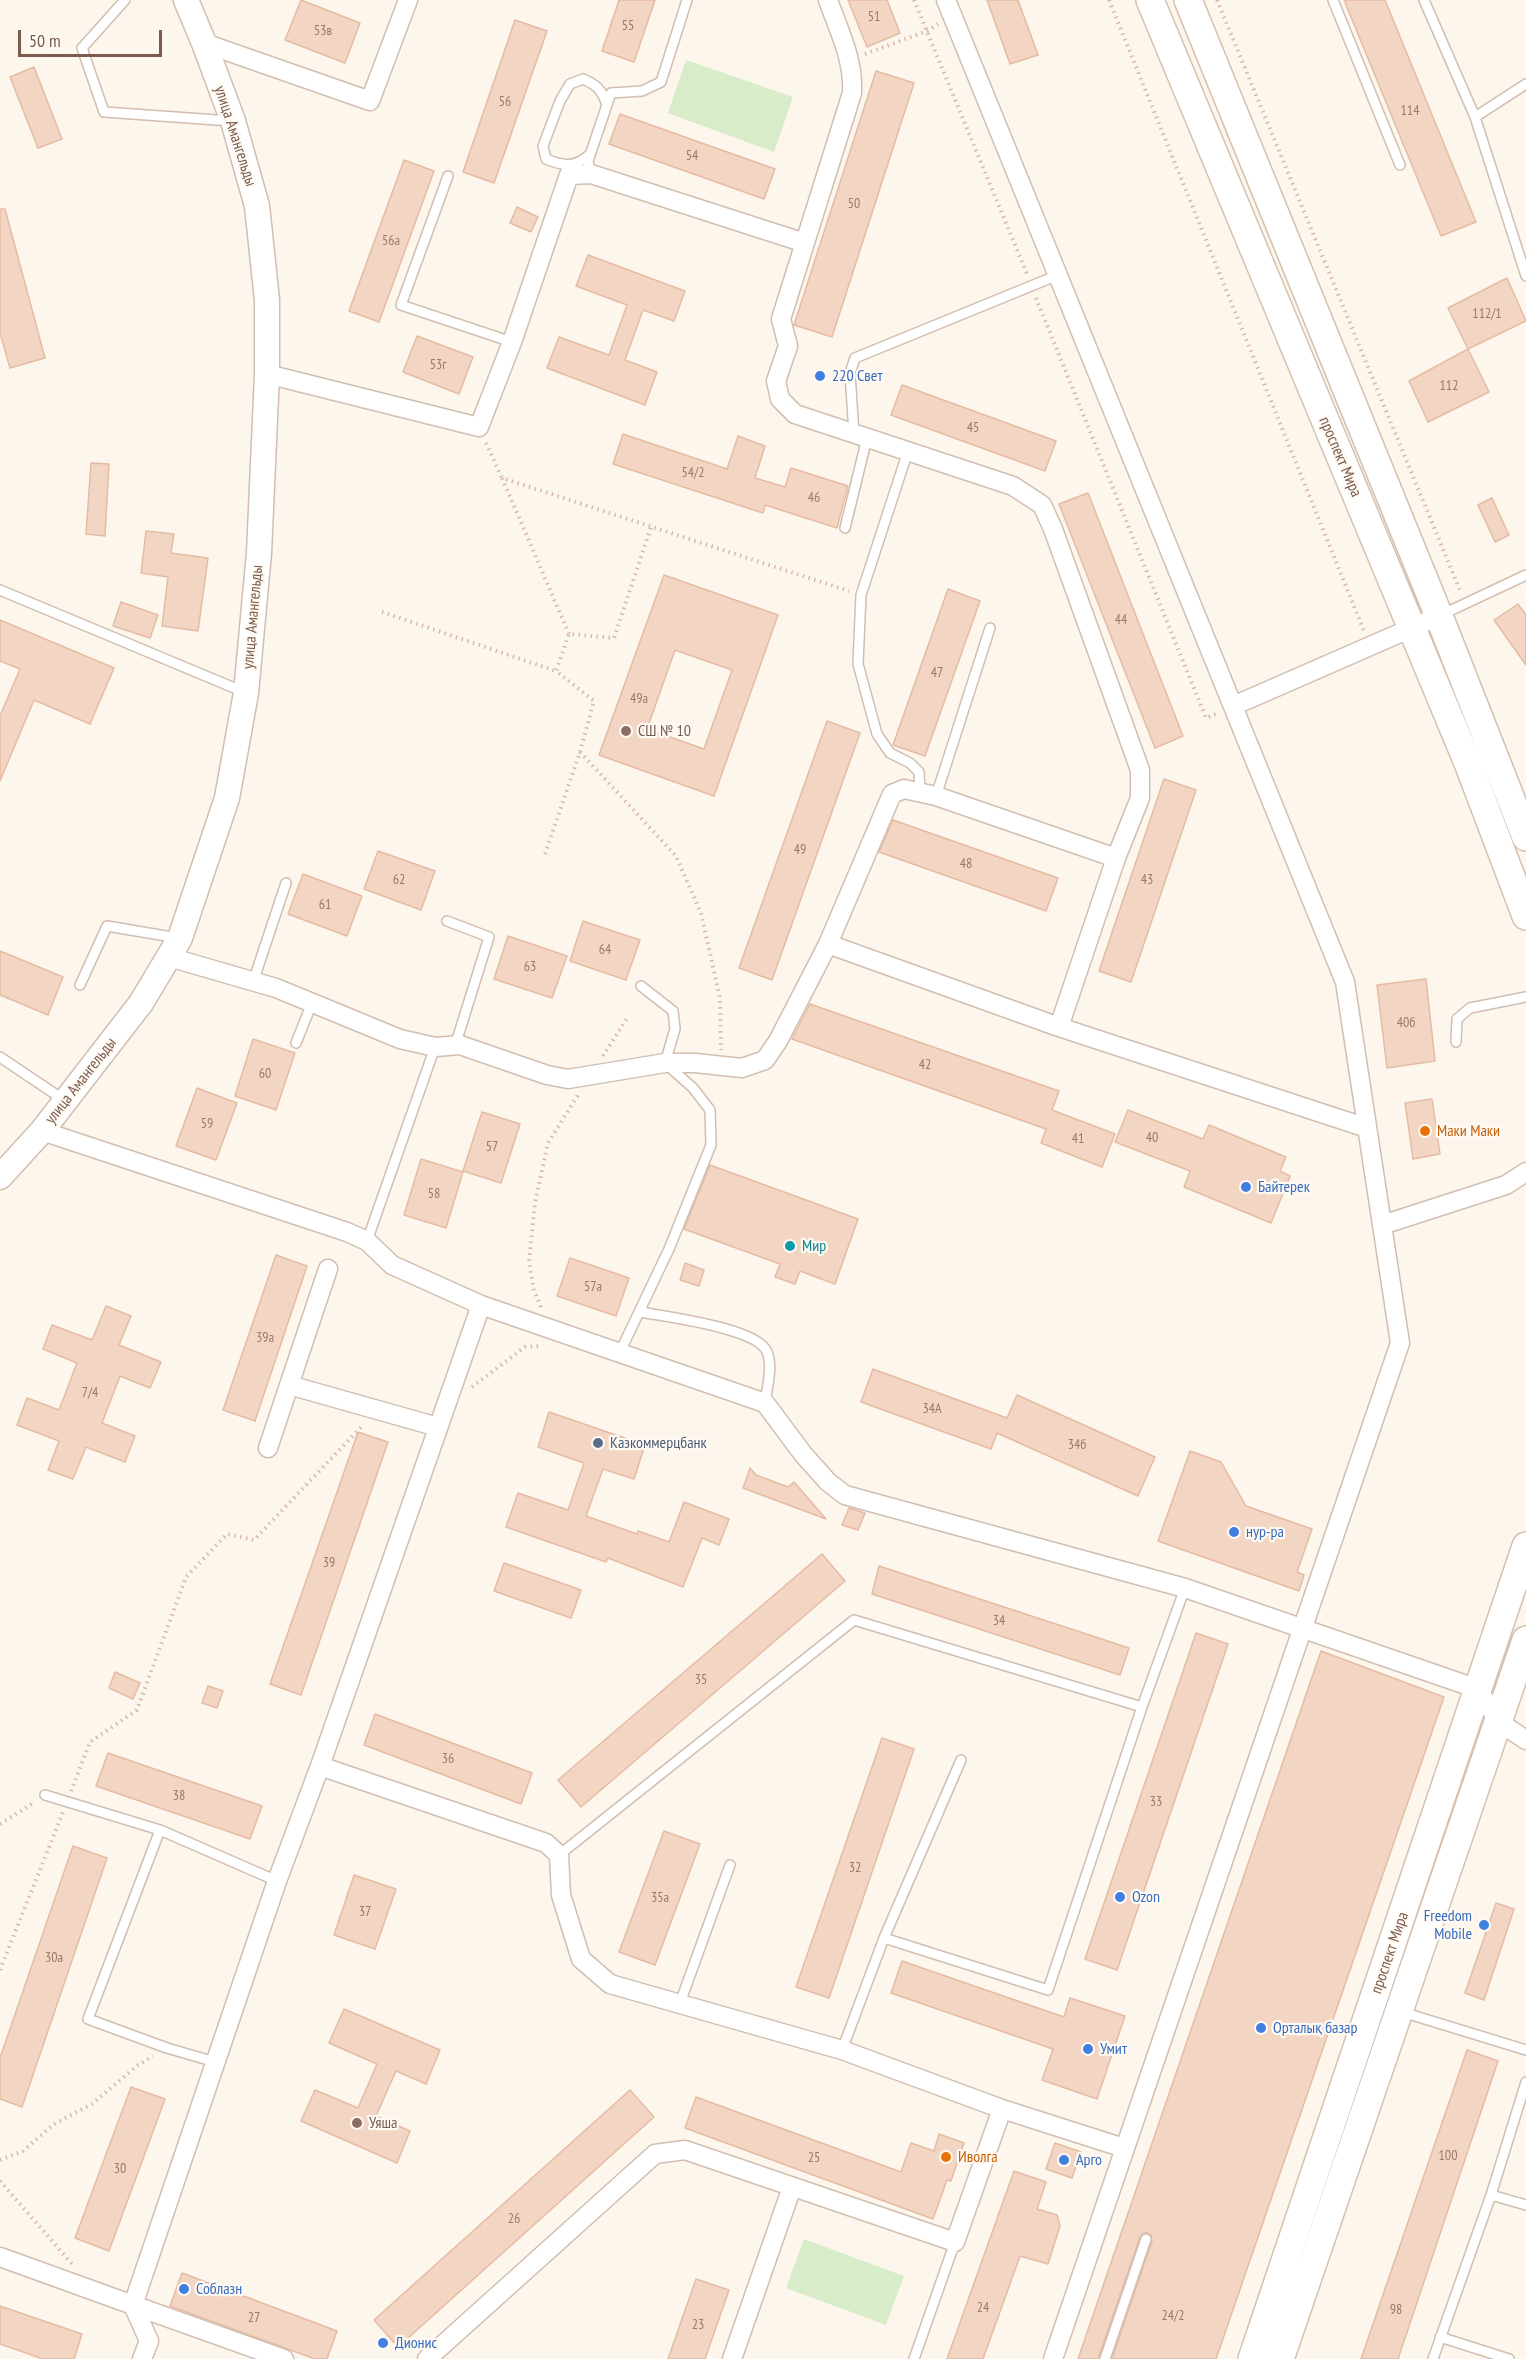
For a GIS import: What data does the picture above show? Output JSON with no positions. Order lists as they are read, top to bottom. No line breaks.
{"streets":{"main road":["проспект Мира"],"street":["улица Амангельды"]},"places":["220 Свет","СШ № 10","Маки Маки","Байтерек","Мир","Казкоммерцбанк","нур-ра","Ozon","Freedom Mobile","Орталық базар","Умит","Уяша","Иволга","Арго","Соблазн","Дионис"],"house_numbers":["51","55","53в","56","114","54","50","56а","112/1","53г","112","45","54/2","46","44","47","49а","49","48","62","43","61","64","63","40б","42","60","59","40","41","57","58","57а","39а","7/4","34А","34б","39","34","35","36","38","33","32","35а","37","30а","100","25","30","26","24","98","24/2","27","23"],"scale_bar":"50 m"}
